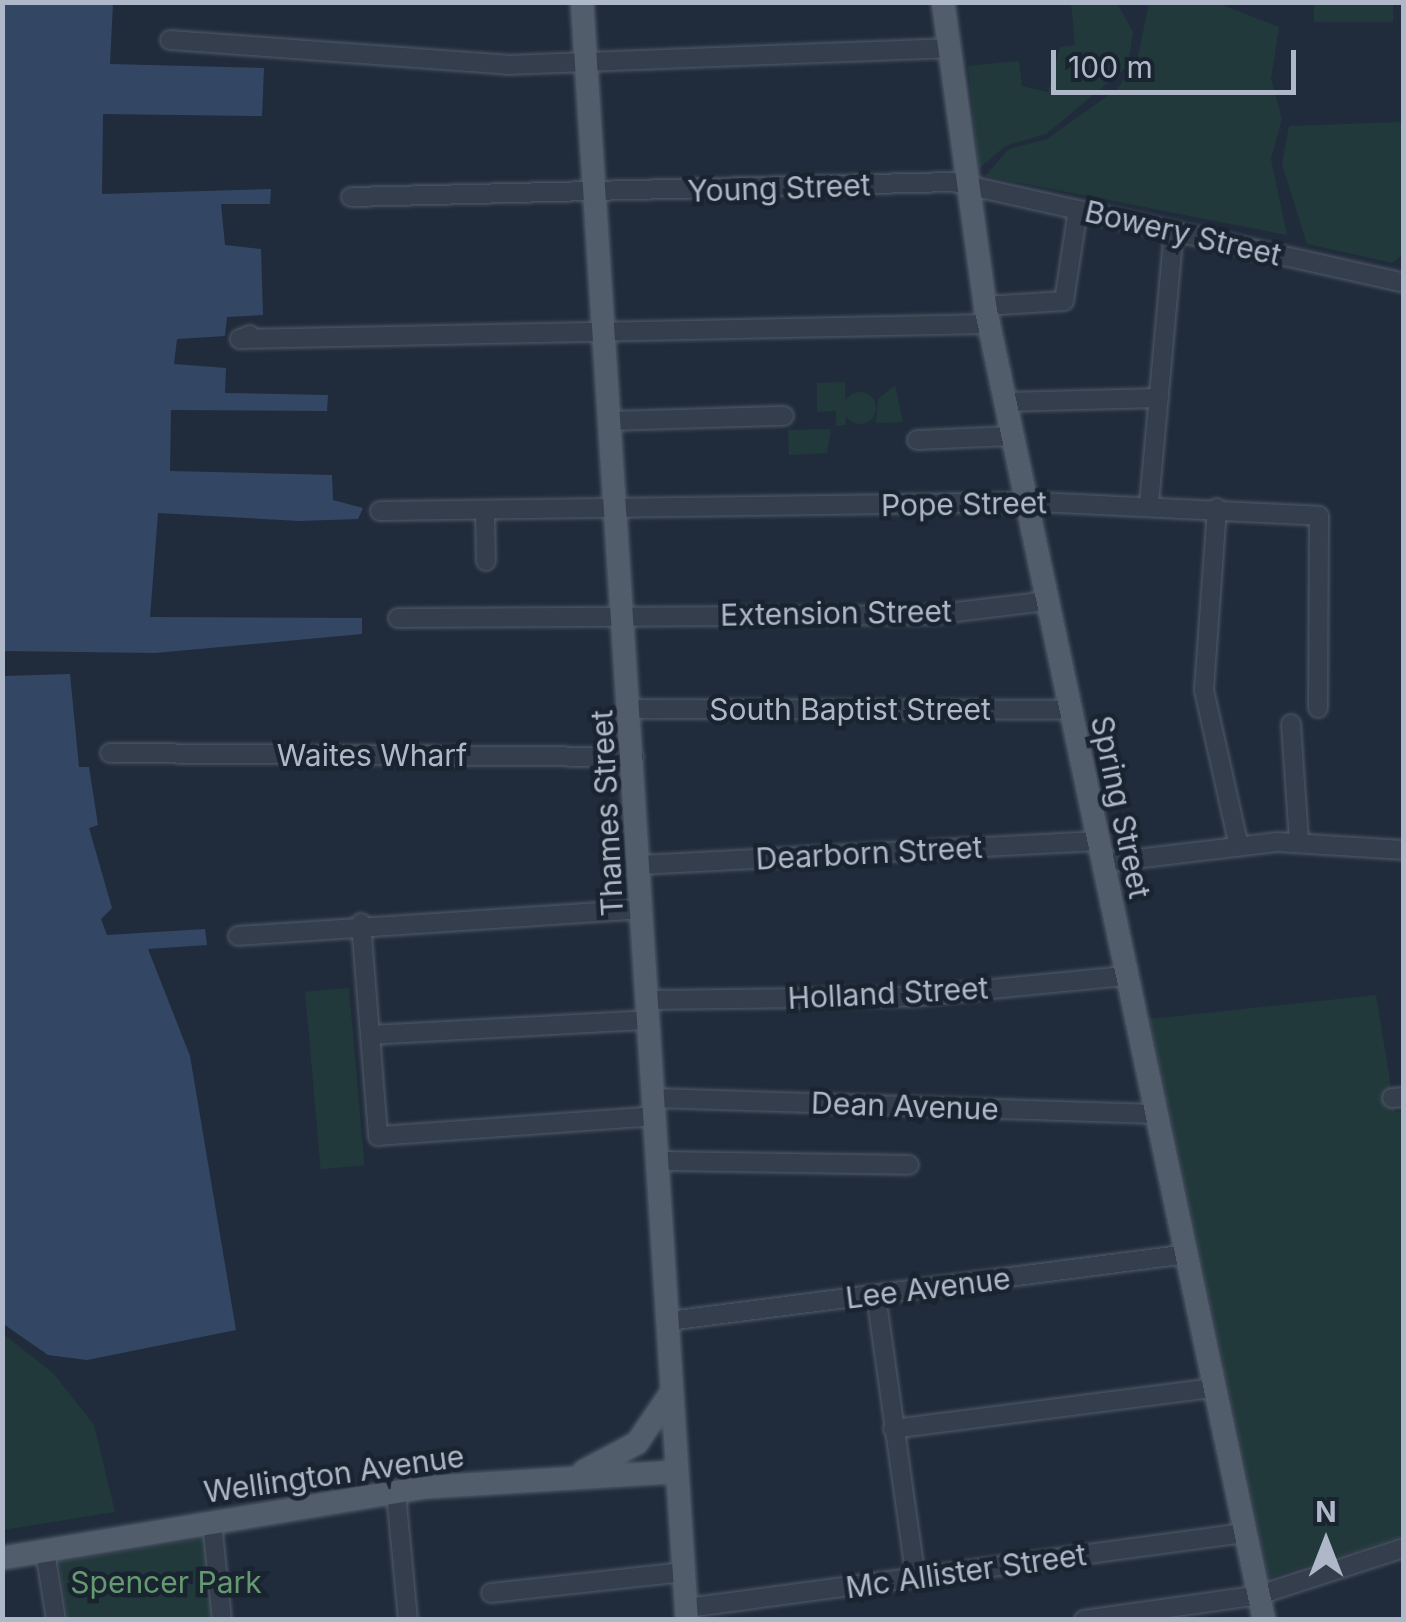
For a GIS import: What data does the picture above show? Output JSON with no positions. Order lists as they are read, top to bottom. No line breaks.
{"streets":{"main road":["Spring Street","Thames Street","Wellington Avenue"],"street":["Young Street","Bowery Street","Pope Street","Extension Street","South Baptist Street","Waites Wharf","Dearborn Street","Holland Street","Dean Avenue","Lee Avenue","Mc Allister Street"]},"crossings":[["Young Street","Bowery Street"],["Young Street","Spring Street"],["Young Street","Thames Street"],["Bowery Street","Spring Street"],["Pope Street","Spring Street"],["Pope Street","Thames Street"],["Extension Street","Spring Street"],["Extension Street","Thames Street"],["South Baptist Street","Spring Street"],["South Baptist Street","Thames Street"],["Waites Wharf","Thames Street"],["Spring Street","Dearborn Street"],["Spring Street","Holland Street"],["Spring Street","Dean Avenue"],["Spring Street","Lee Avenue"],["Spring Street","Mc Allister Street"],["Thames Street","Dearborn Street"],["Thames Street","Holland Street"],["Thames Street","Dean Avenue"],["Thames Street","Lee Avenue"],["Thames Street","Wellington Avenue"],["Thames Street","Mc Allister Street"],["Holland Street","Dean Avenue"]],"parks":["Spencer Park"],"scale_bar":"100 m","north":"top"}
